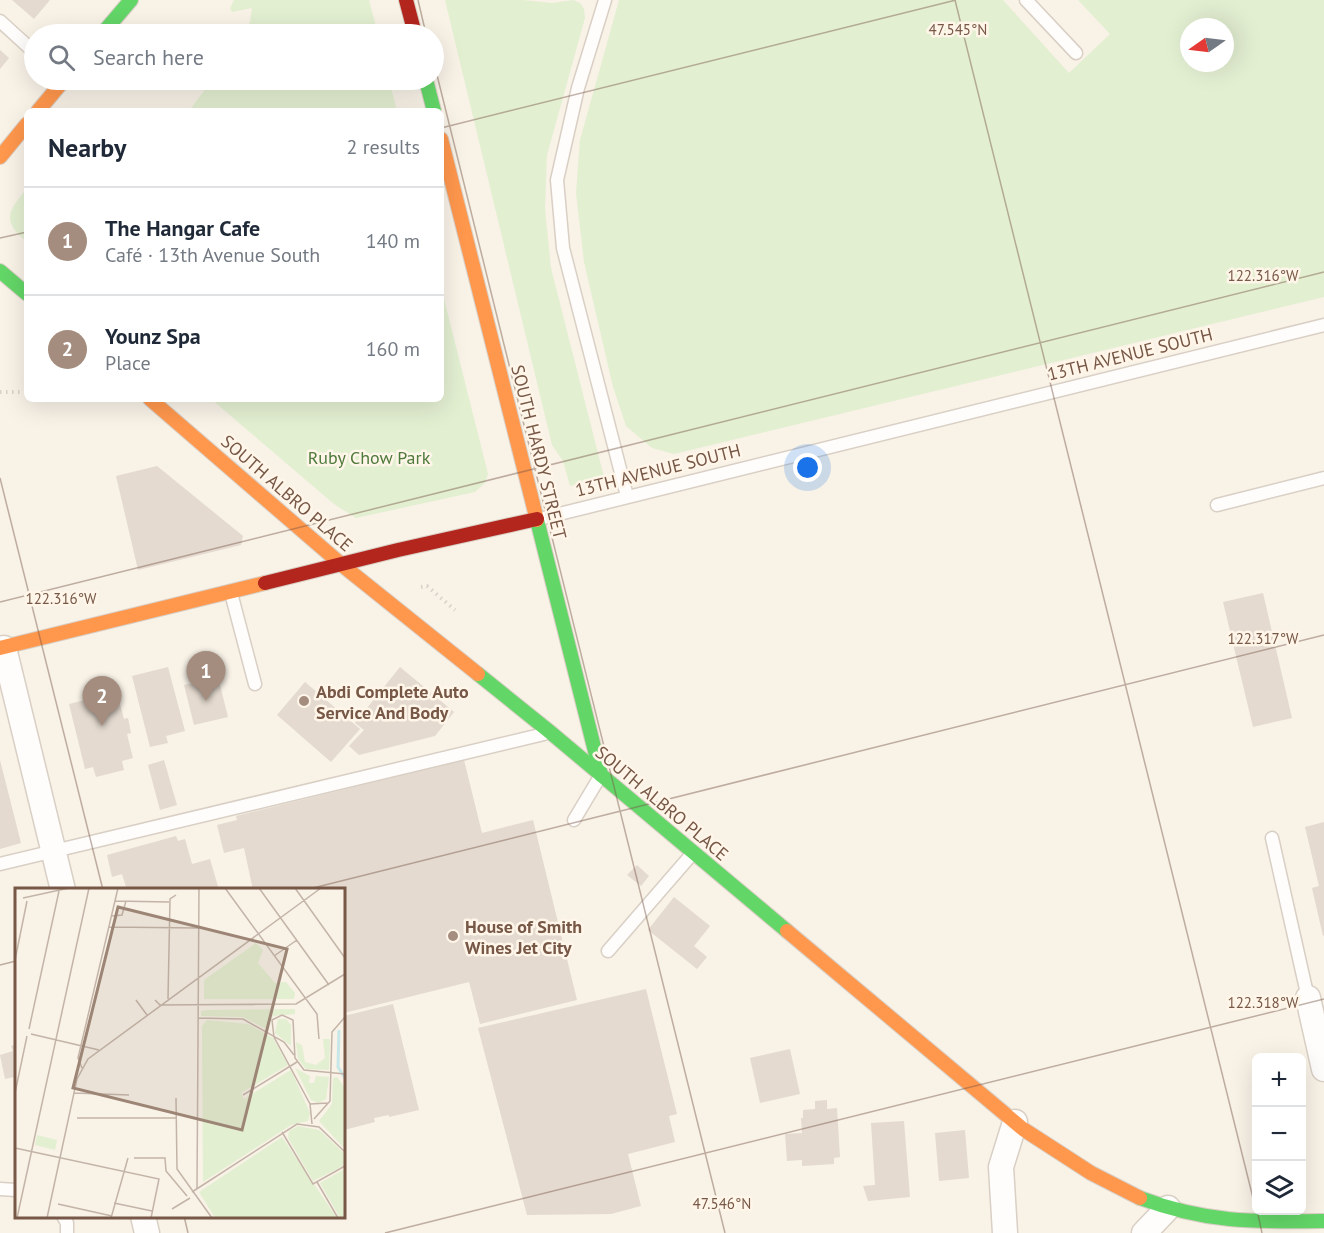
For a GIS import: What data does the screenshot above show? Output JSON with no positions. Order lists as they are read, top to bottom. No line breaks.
{"streets":{"street":["13TH AVENUE SOUTH","SOUTH HARDY STREET","SOUTH ALBRO PLACE"]},"crossings":[["13TH AVENUE SOUTH","SOUTH HARDY STREET"],["13TH AVENUE SOUTH","SOUTH ALBRO PLACE"],["SOUTH HARDY STREET","SOUTH ALBRO PLACE"]],"parks":["Ruby Chow Park"],"places":["Abdi Complete Auto Service And Body","House of Smith Wines Jet City"],"north":"left","page":{"search":"Search here","heading":["Nearby","2 results"],"list":[{"mark":"1","name":"The Hangar Cafe","note":"Café · 13th Avenue South","value":"140 m"},{"mark":"2","name":"Younz Spa","note":"Place","value":"160 m"}],"pins":["1","2"],"map_buttons":["+","−"]},"coordinates":["47.545°N","122.316°W","122.317°W","122.318°W","47.546°N"]}
